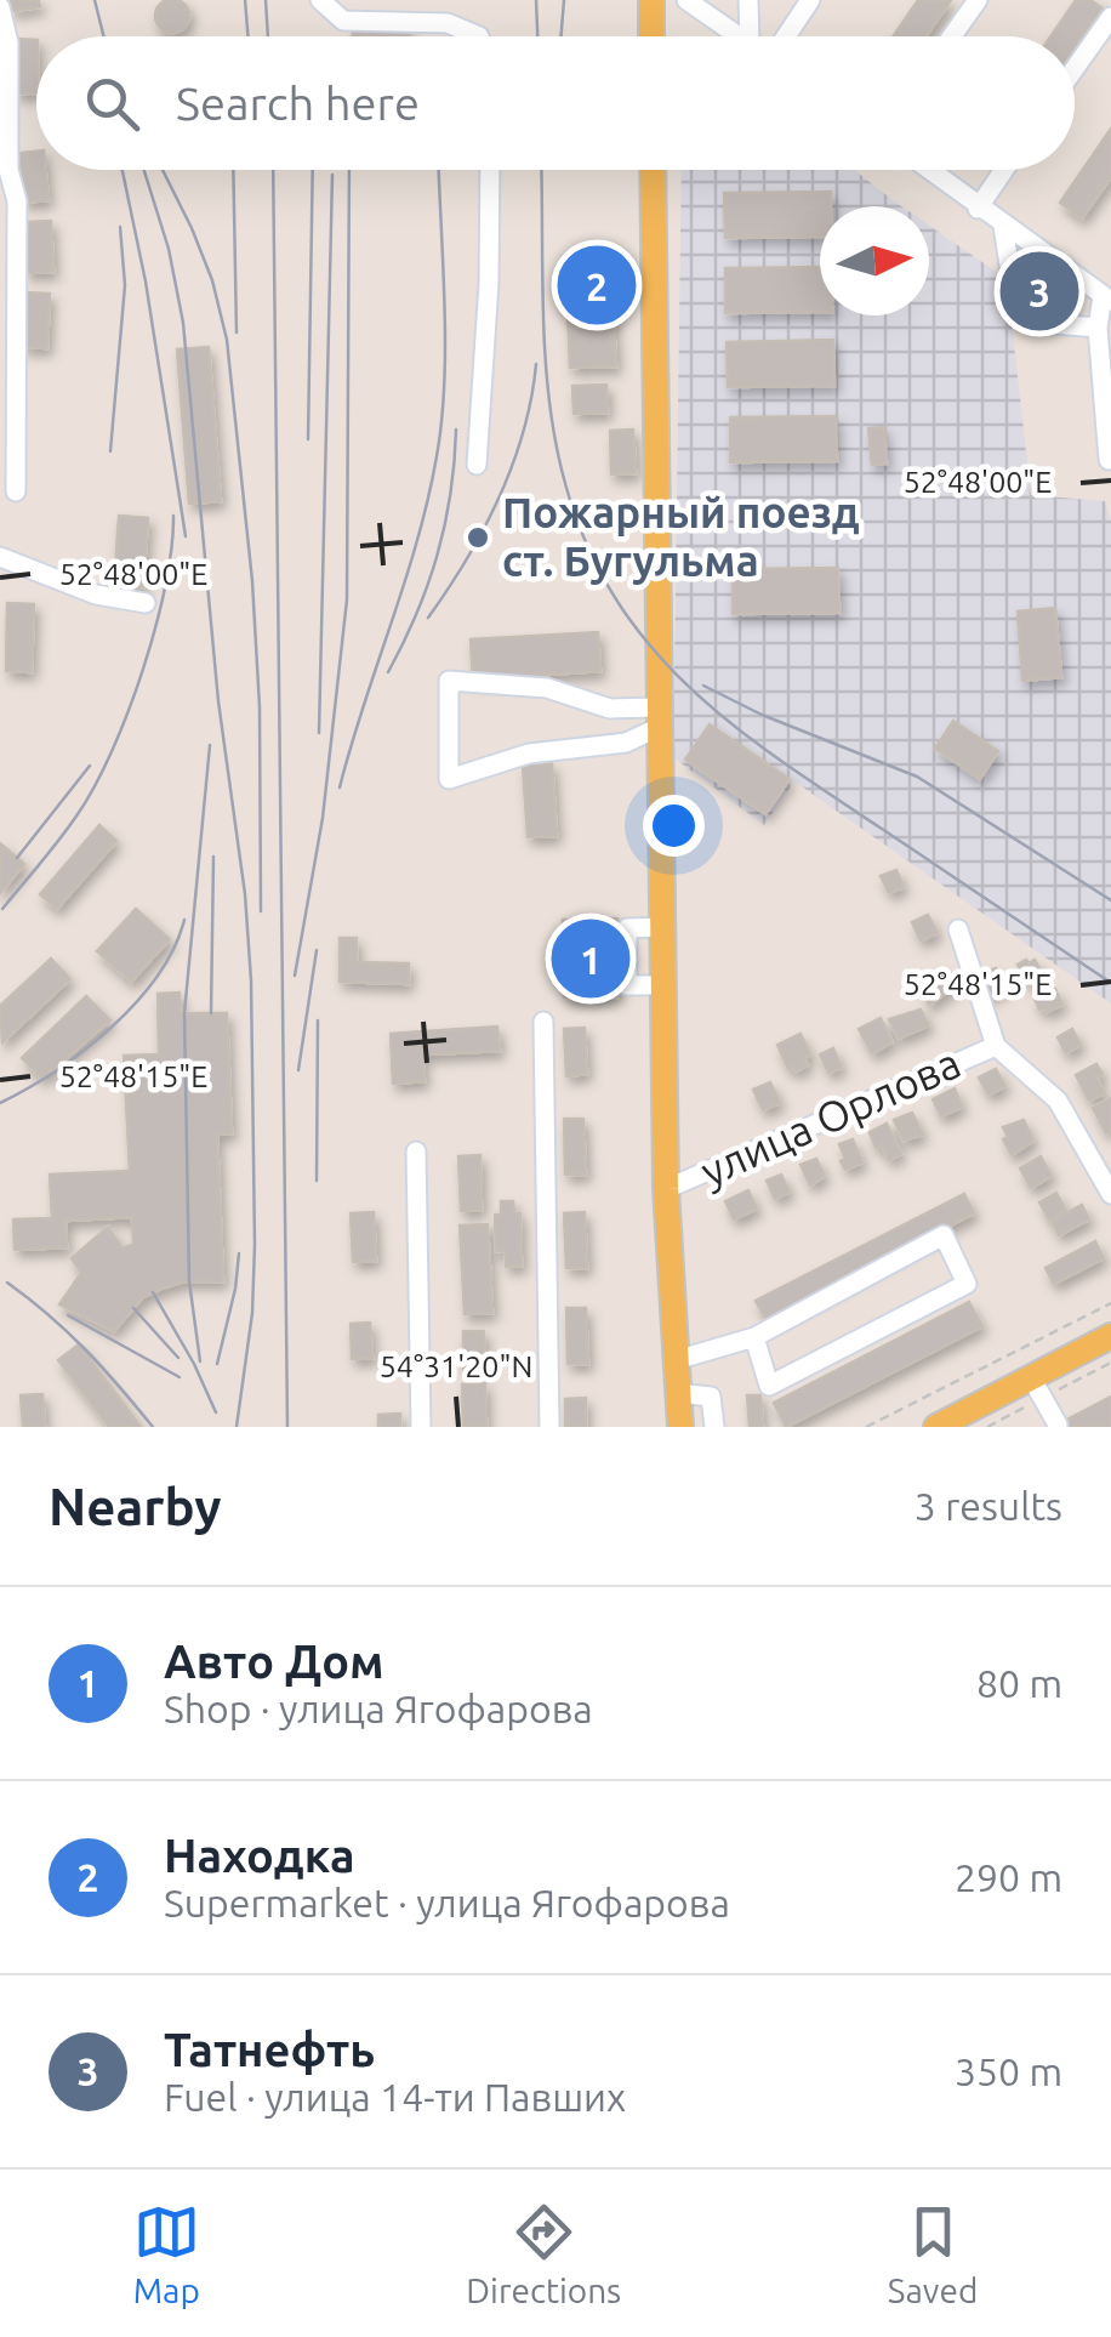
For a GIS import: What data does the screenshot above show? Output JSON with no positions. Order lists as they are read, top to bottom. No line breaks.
{"streets":{"street":["улица Орлова"]},"places":["Пожарный поезд ст. Бугульма"],"north":"right","page":{"search":"Search here","pins":["2","3","1"],"heading":["Nearby","3 results"],"list":[{"mark":"1","name":"Авто Дом","note":"Shop · улица Ягофарова","value":"80 m"},{"mark":"2","name":"Находка","note":"Supermarket · улица Ягофарова","value":"290 m"},{"mark":"3","name":"Татнефть","note":"Fuel · улица 14-ти Павших","value":"350 m"}],"nav":["Map","Directions","Saved"]},"coordinates":["52°48'00\"E","52°48'15\"E","54°31'20\"N"]}
